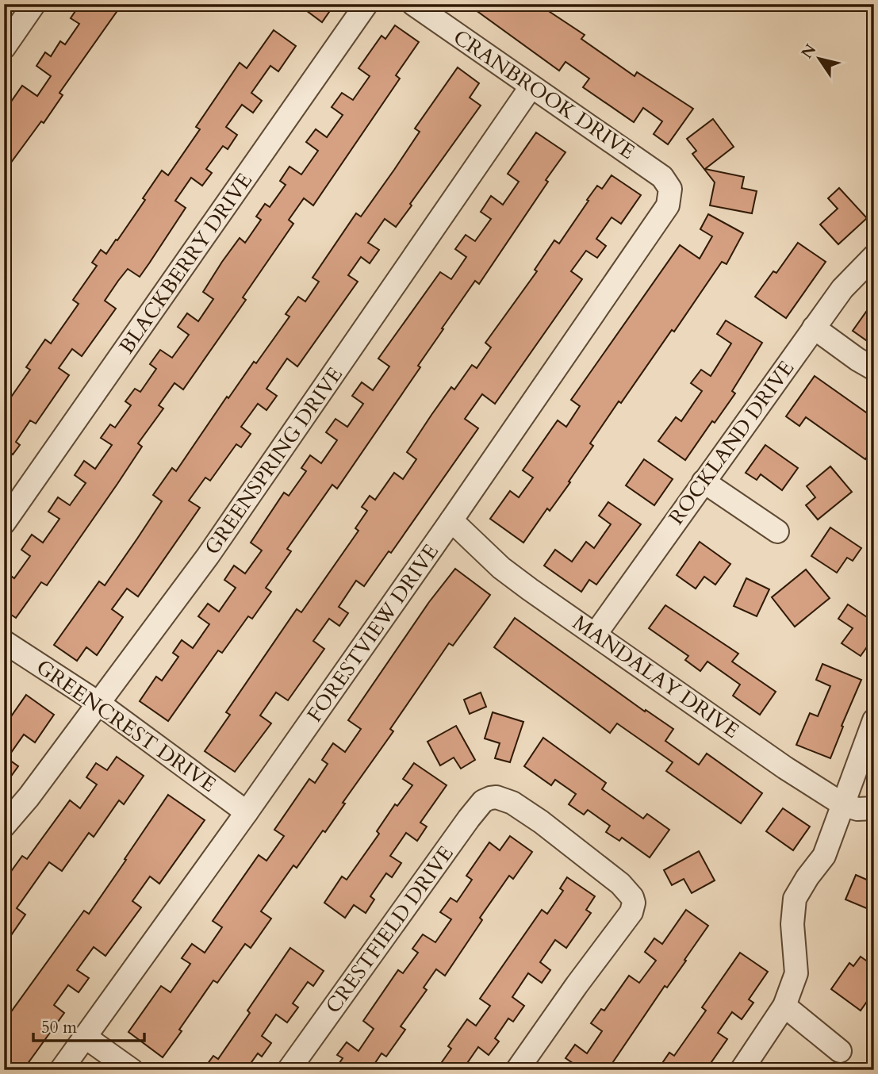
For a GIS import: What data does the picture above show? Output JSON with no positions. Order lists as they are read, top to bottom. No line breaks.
{"streets":{"street":["CRANBROOK DRIVE","BLACKBERRY DRIVE","ROCKLAND DRIVE","GREENSPRING DRIVE","FORESTVIEW DRIVE","MANDALAY DRIVE","GREENCREST DRIVE","CRESTFIELD DRIVE"]},"crossings":[["CRANBROOK DRIVE","GREENSPRING DRIVE"],["CRANBROOK DRIVE","FORESTVIEW DRIVE"],["ROCKLAND DRIVE","MANDALAY DRIVE"],["GREENSPRING DRIVE","GREENCREST DRIVE"],["FORESTVIEW DRIVE","MANDALAY DRIVE"],["FORESTVIEW DRIVE","GREENCREST DRIVE"]],"scale_bar":"50 m","north":"top left"}
